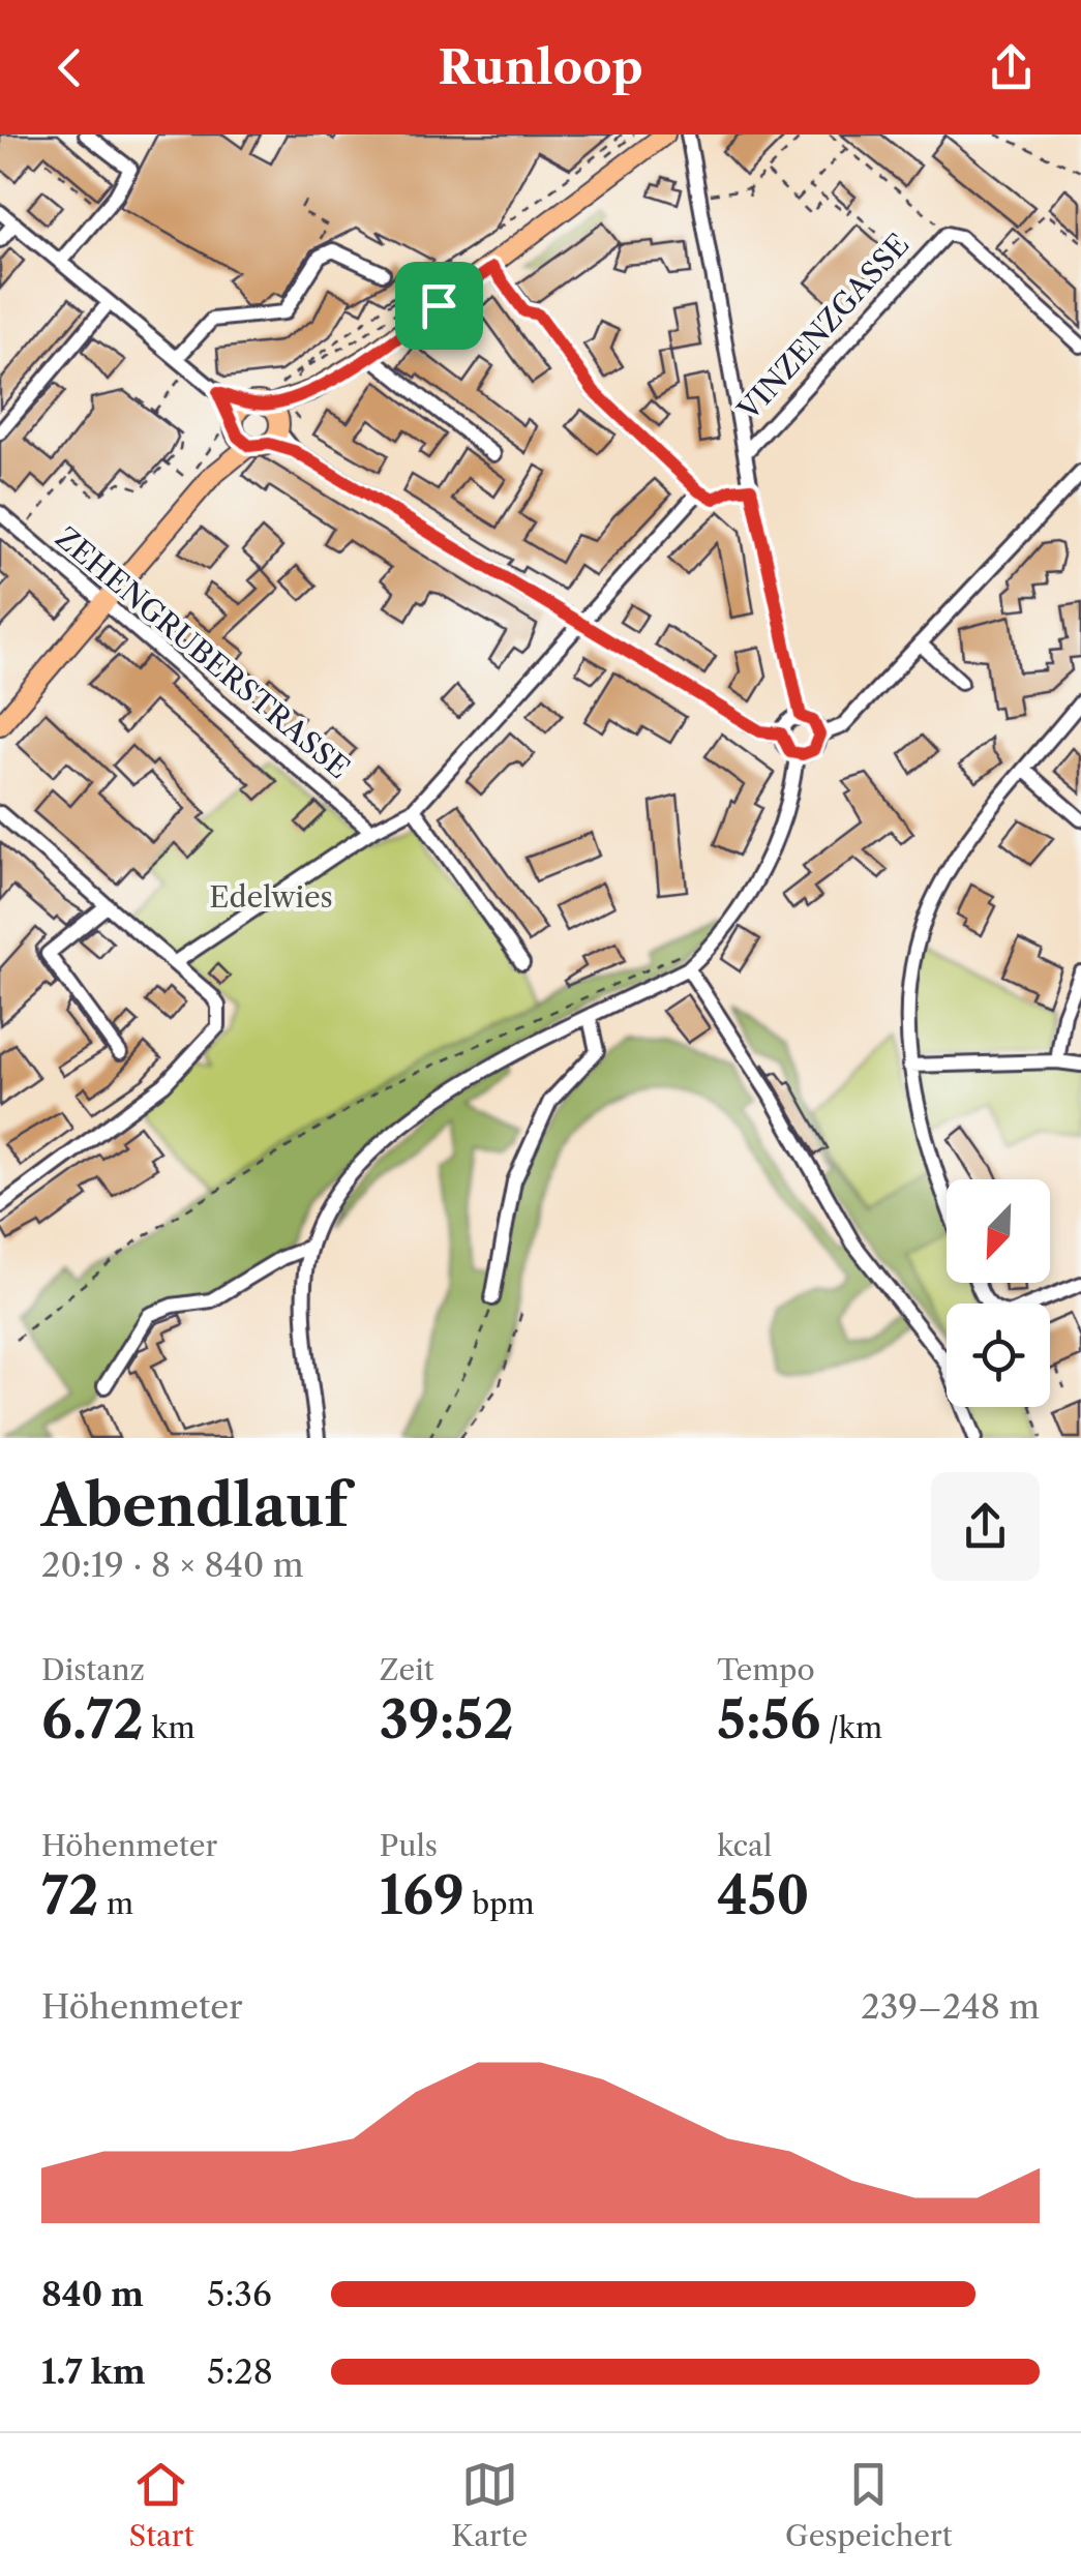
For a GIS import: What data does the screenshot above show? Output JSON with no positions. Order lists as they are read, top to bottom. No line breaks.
{"streets":{"street":["VINZENZGASSE","ZEHENGRUBERSTRASSE"]},"parks":["Edelwies"],"north":"bottom left","page":{"header":"Runloop","heading":["Abendlauf","20:19 · 8 × 840 m"],"stats":[["Distanz","6.72 km"],["Zeit","39:52"],["Tempo","5:56 /km"],["Höhenmeter","72 m"],["Puls","169 bpm"],["kcal","450"]],"chart":["Höhenmeter","239–248 m"],"list":[{"name":"840 m","note":"5:36"},{"name":"1.7 km","note":"5:28"}],"tabs":["Start","Karte","Gespeichert"]}}
